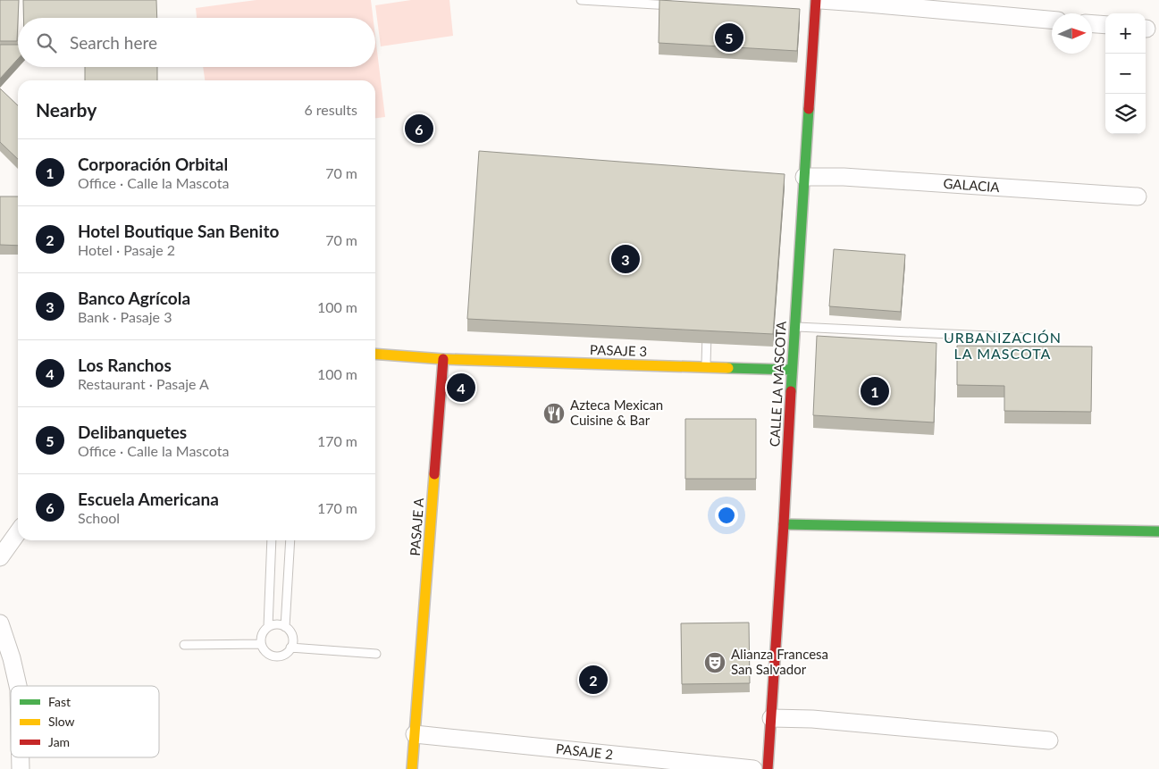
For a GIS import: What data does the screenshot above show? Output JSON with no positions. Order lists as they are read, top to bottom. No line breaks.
{"streets":{"street":["GALACIA","PASAJE 3","CALLE LA MASCOTA","PASAJE A","PASAJE 2"]},"crossings":[["GALACIA","CALLE LA MASCOTA"],["PASAJE 3","CALLE LA MASCOTA"],["PASAJE 3","PASAJE A"],["PASAJE A","PASAJE 2"]],"districts":["URBANIZACIÓN LA MASCOTA"],"places":{"restaurant":["Azteca Mexican Cuisine & Bar"],"theatre":["Alianza Francesa San Salvador"]},"legend":["Fast","Slow","Jam"],"north":"right","page":{"map_buttons":["+","−"],"search":"Search here","pins":["5","6","3","4","1","2"],"heading":["Nearby","6 results"],"list":[{"mark":"1","name":"Corporación Orbital","note":"Office · Calle la Mascota","value":"70 m"},{"mark":"2","name":"Hotel Boutique San Benito","note":"Hotel · Pasaje 2","value":"70 m"},{"mark":"3","name":"Banco Agrícola","note":"Bank · Pasaje 3","value":"100 m"},{"mark":"4","name":"Los Ranchos","note":"Restaurant · Pasaje A","value":"100 m"},{"mark":"5","name":"Delibanquetes","note":"Office · Calle la Mascota","value":"170 m"},{"mark":"6","name":"Escuela Americana","note":"School","value":"170 m"}]}}
